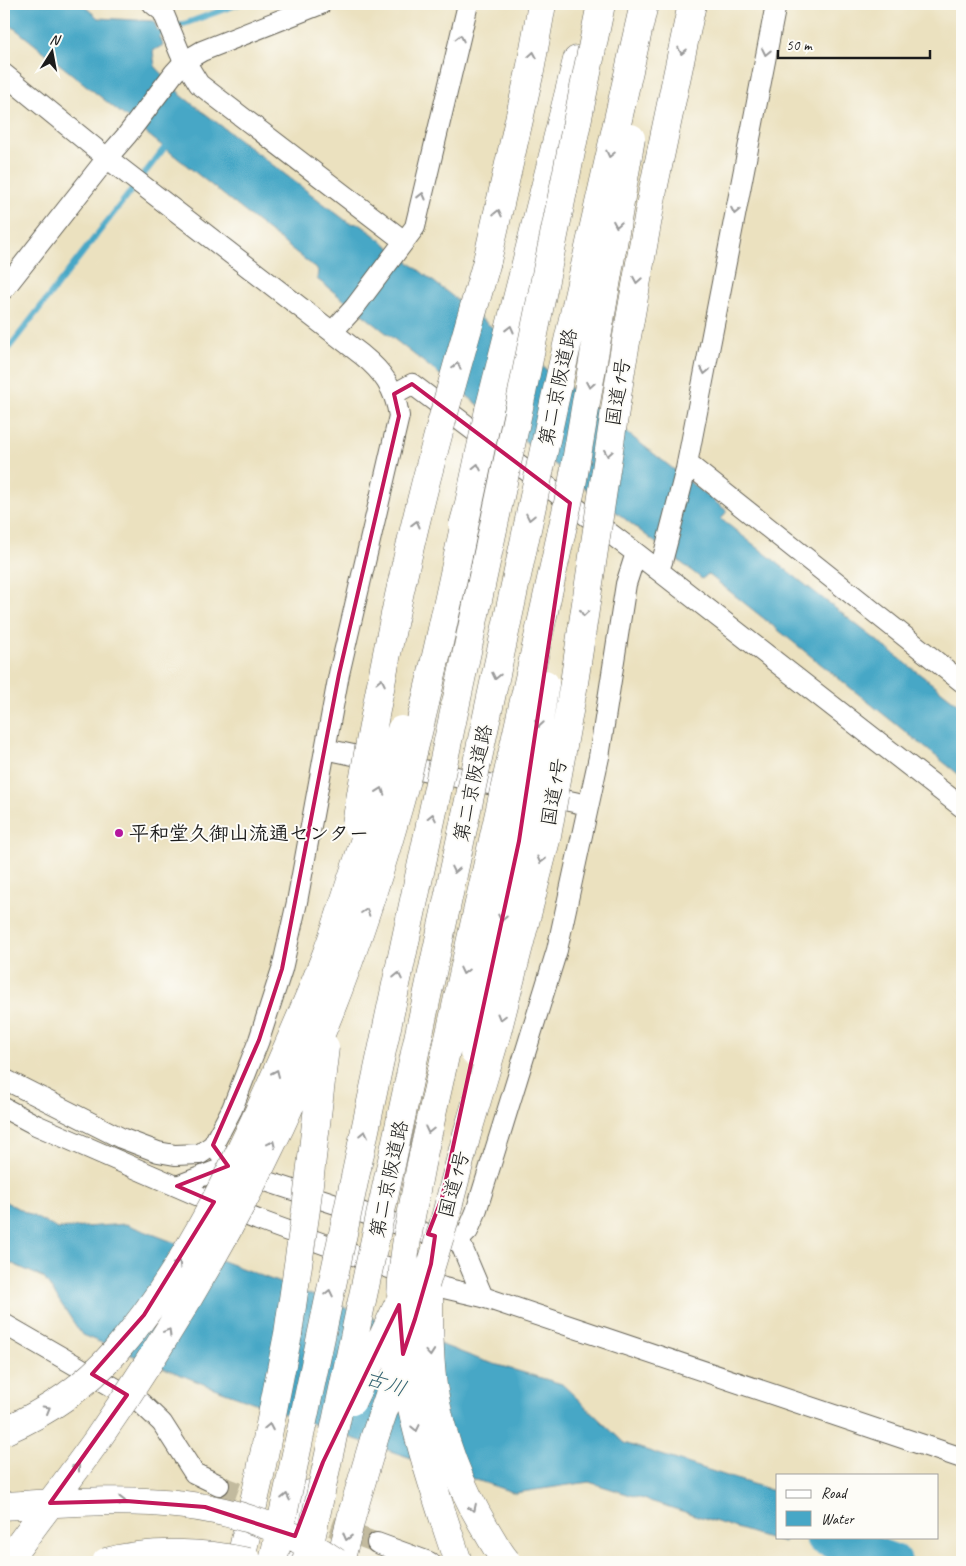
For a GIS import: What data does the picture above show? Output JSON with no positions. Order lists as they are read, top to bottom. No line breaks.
{"streets":{"highway":["第二京阪道路","国道1号"]},"water":["古川"],"places":["平和堂久御山流通センター"],"legend":["Road","Water"],"scale_bar":"50 m","north":"top"}
